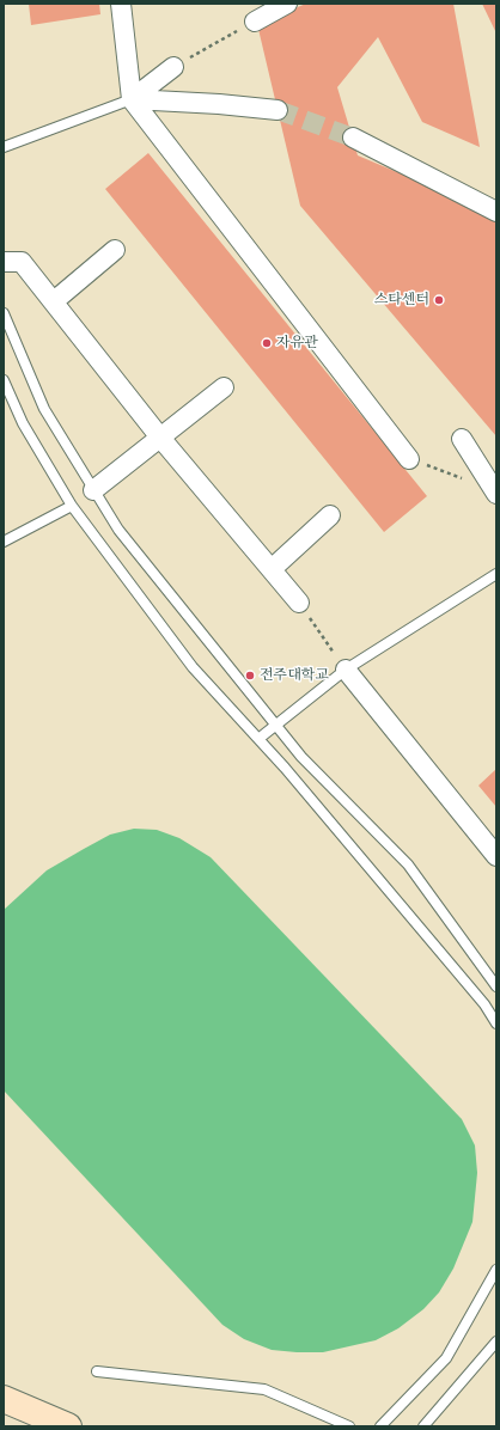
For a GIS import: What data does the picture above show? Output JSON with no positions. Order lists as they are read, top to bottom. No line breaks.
{"places":["스타센터","자유관","전주대학교"]}
